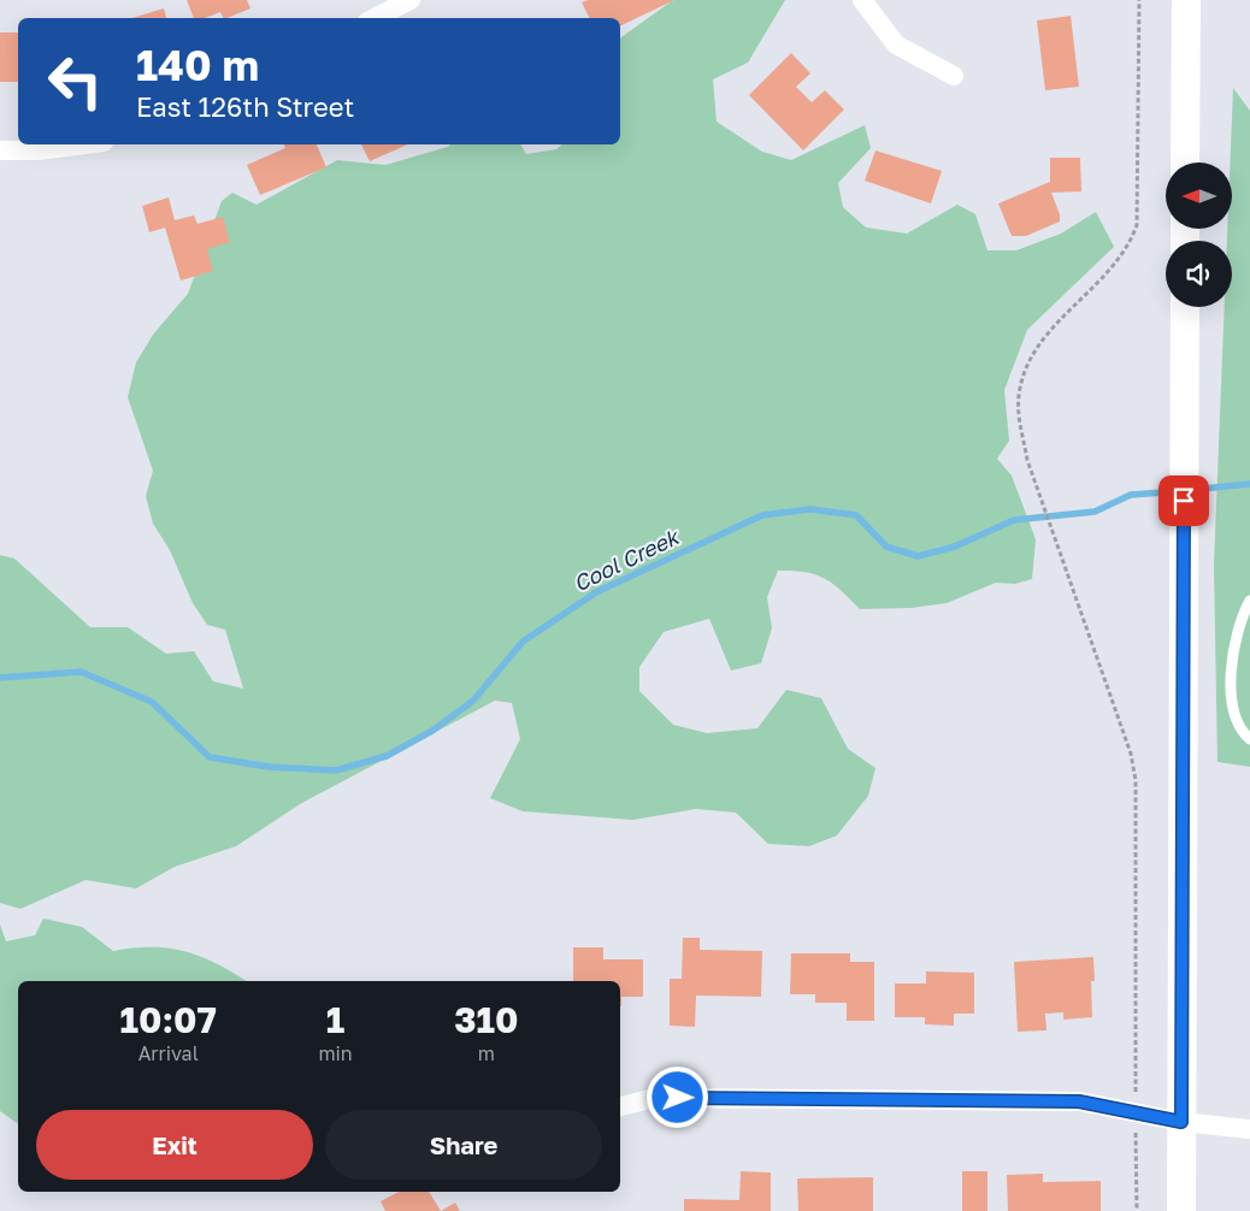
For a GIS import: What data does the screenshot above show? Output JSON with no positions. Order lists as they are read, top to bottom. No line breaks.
{"water":["Cool Creek"],"north":"left","page":{"turn":["140 m","East 126th Street"],"eta":["10:07","Arrival","1","min","310","m"],"buttons":["Exit","Share"]}}
